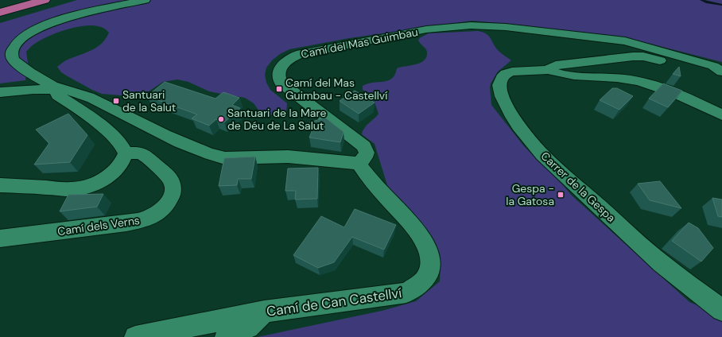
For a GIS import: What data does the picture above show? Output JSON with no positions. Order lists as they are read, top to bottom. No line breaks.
{"streets":{"street":["Camí del Mas Guimbau","Carrer de la Gespa","Camí dels Verns","Camí de Can Castellví"]},"crossings":[["Camí del Mas Guimbau","Camí de Can Castellví"]],"places":{"transit":["Camí del Mas Guimbau - Castellví","Santuari de la Salut","Gespa - la Gatosa"],"other":["Santuari de la Mare de Déu de La Salut"]}}
